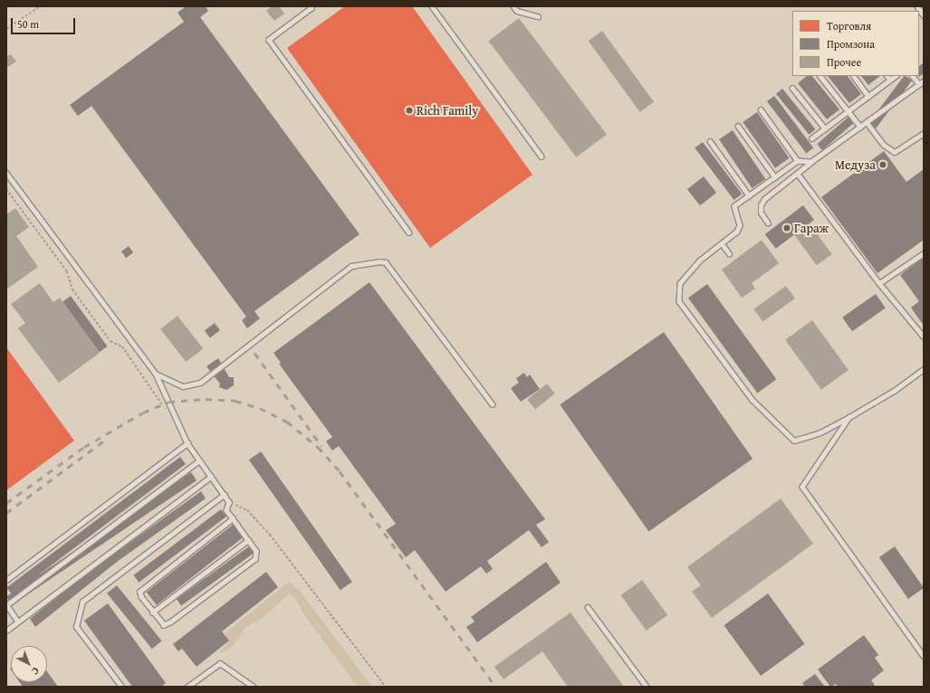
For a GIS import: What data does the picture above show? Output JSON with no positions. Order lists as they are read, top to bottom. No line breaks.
{"places":["Rich Family","Медуза","Гараж"],"legend":["Торговля","Промзона","Прочее"],"scale_bar":"50 m","north":"bottom right"}
